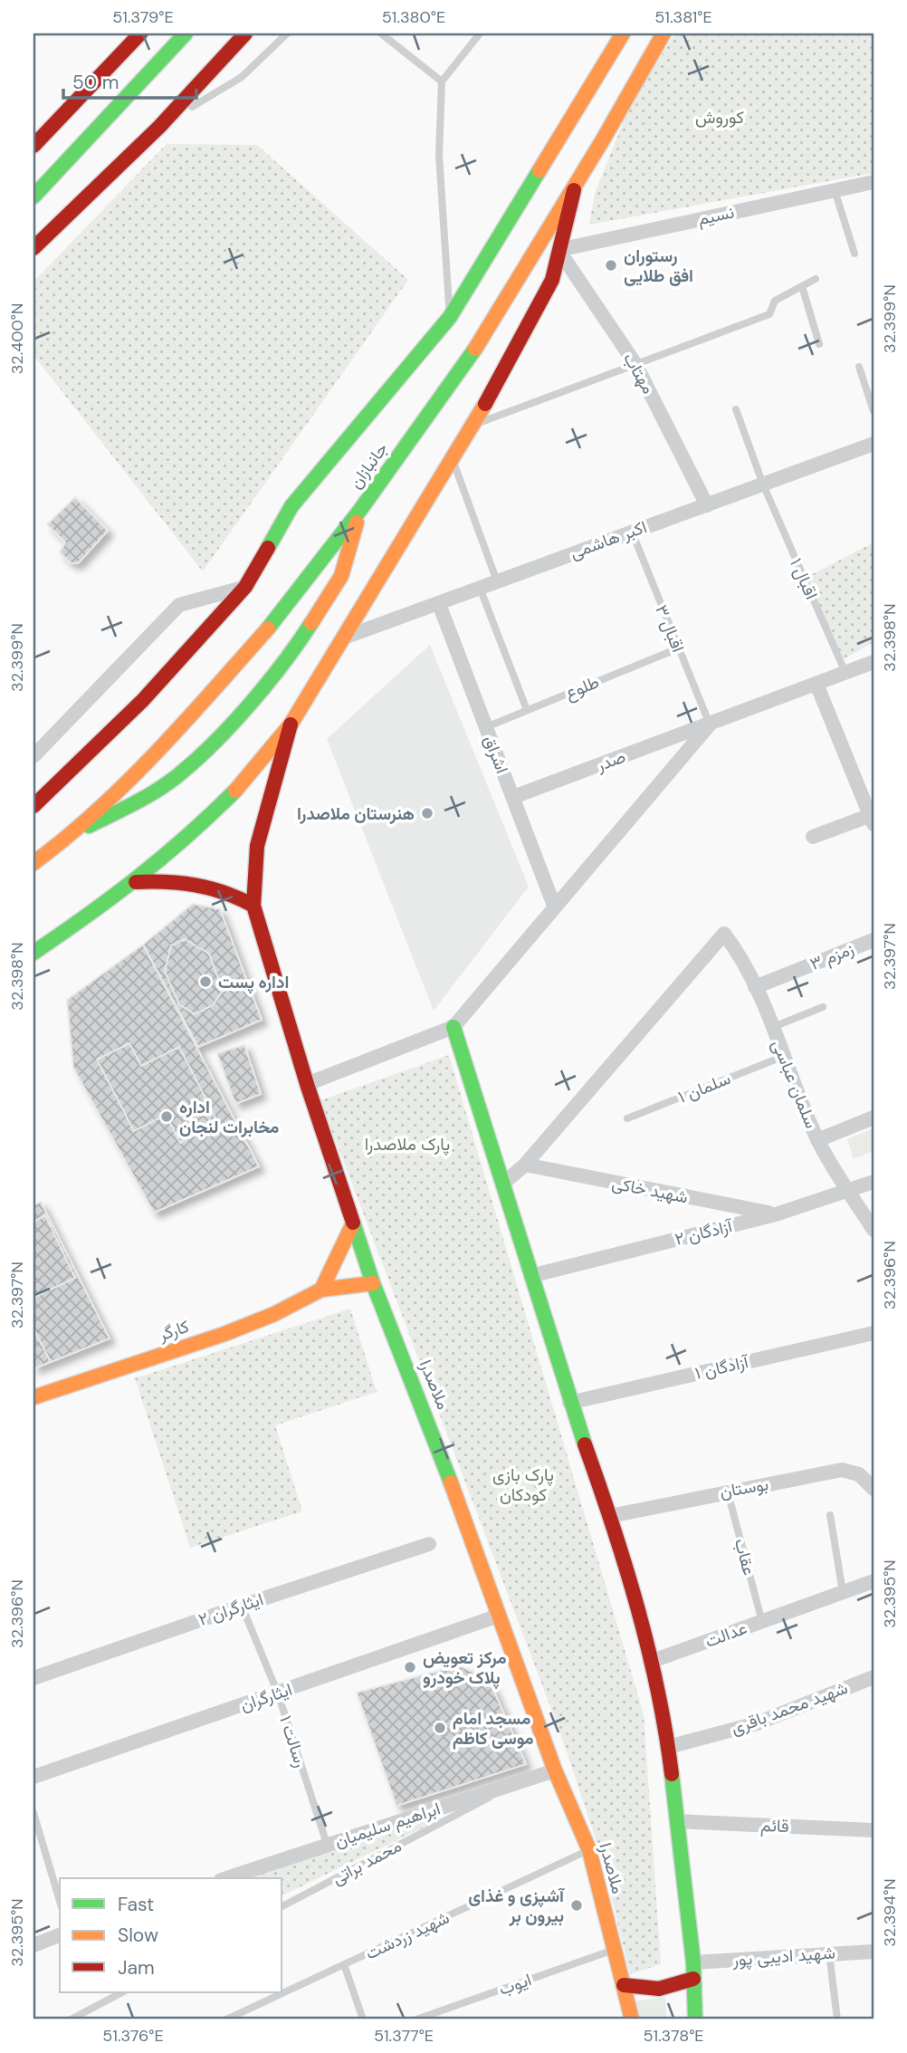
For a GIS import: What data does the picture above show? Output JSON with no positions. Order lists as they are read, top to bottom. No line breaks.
{"streets":{"main road":["جانبازان","کارگر","ملاصدرا"],"street":["نسیم","مهتاب","اکبر هاشمی","اشراق","صدر","زمزم ۳","سلمان عباسی","شهید خاکی","آزادگان ۲","آزادگان ۱","بوستان","ایثارگران ۲","عدالت","ایثارگران","شهید محمد باقری","ابراهیم سلیمیان","قائم","شهید ادیبی پور"],"lane":["اقبال ۱","اقبال ۳","طلوع","سلمان ۱","عقاب","رسالت ۱","محمد براتی","شهید زردشت","ایوب"]},"crossings":[["نسیم","مهتاب"],["مهتاب","اکبر هاشمی"],["اکبر هاشمی","اقبال ۱"],["اکبر هاشمی","اقبال ۳"],["اکبر هاشمی","اشراق"],["اقبال ۱","صدر"],["اقبال ۳","طلوع"],["اقبال ۳","صدر"],["طلوع","اشراق"],["اشراق","صدر"],["زمزم ۳","سلمان عباسی"],["سلمان عباسی","سلمان ۱"],["سلمان عباسی","شهید خاکی"],["سلمان عباسی","آزادگان ۲"],["شهید خاکی","آزادگان ۲"],["کارگر","ملاصدرا"],["ملاصدرا","ایثارگران"],["ملاصدرا","ابراهیم سلیمیان"],["ملاصدرا","شهید زردشت"],["ملاصدرا","ایوب"],["بوستان","عقاب"],["عقاب","عدالت"],["ایثارگران ۲","رسالت ۱"],["ایثارگران","رسالت ۱"],["رسالت ۱","ابراهیم سلیمیان"],["ابراهیم سلیمیان","محمد براتی"]],"parks":["کوروش","پارک ملاصدرا","پارک بازی کودکان"],"places":["رستوران افق طلایی","هنرستان ملاصدرا","اداره پست","اداره مخابرات لنجان","مرکز تعویض پلاک خودرو","مسجد امام موسی کاظم","آشپزی و غذای بیرون بر"],"legend":["Fast","Slow","Jam"],"scale_bar":"50 m","coordinates":["51.379°E","51.380°E","51.381°E","32.399°N","32.400°N","32.398°N","32.397°N","32.396°N","32.395°N","32.394°N","51.376°E","51.377°E","51.378°E"]}
